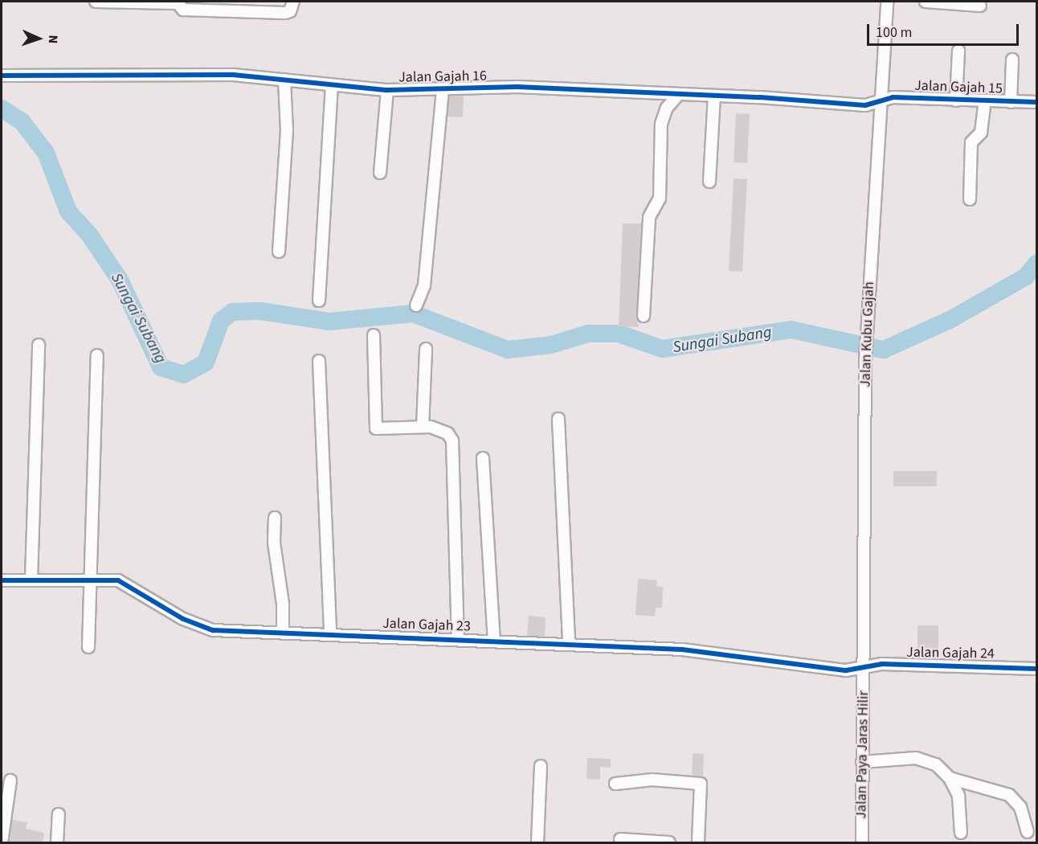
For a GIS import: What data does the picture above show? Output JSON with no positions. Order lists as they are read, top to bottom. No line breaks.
{"streets":{"street":["Jalan Gajah 16","Jalan Gajah 15","Jalan Kubu Gajah","Jalan Gajah 23","Jalan Gajah 24","Jalan Paya Jaras Hilir"]},"crossings":[["Jalan Gajah 16","Jalan Gajah 15"],["Jalan Gajah 16","Jalan Kubu Gajah"],["Jalan Gajah 15","Jalan Kubu Gajah"],["Jalan Kubu Gajah","Jalan Gajah 23"],["Jalan Kubu Gajah","Jalan Gajah 24"],["Jalan Kubu Gajah","Jalan Paya Jaras Hilir"],["Jalan Gajah 23","Jalan Gajah 24"],["Jalan Gajah 23","Jalan Paya Jaras Hilir"],["Jalan Gajah 24","Jalan Paya Jaras Hilir"]],"water":["Sungai Subang"],"scale_bar":"100 m","north":"right"}
